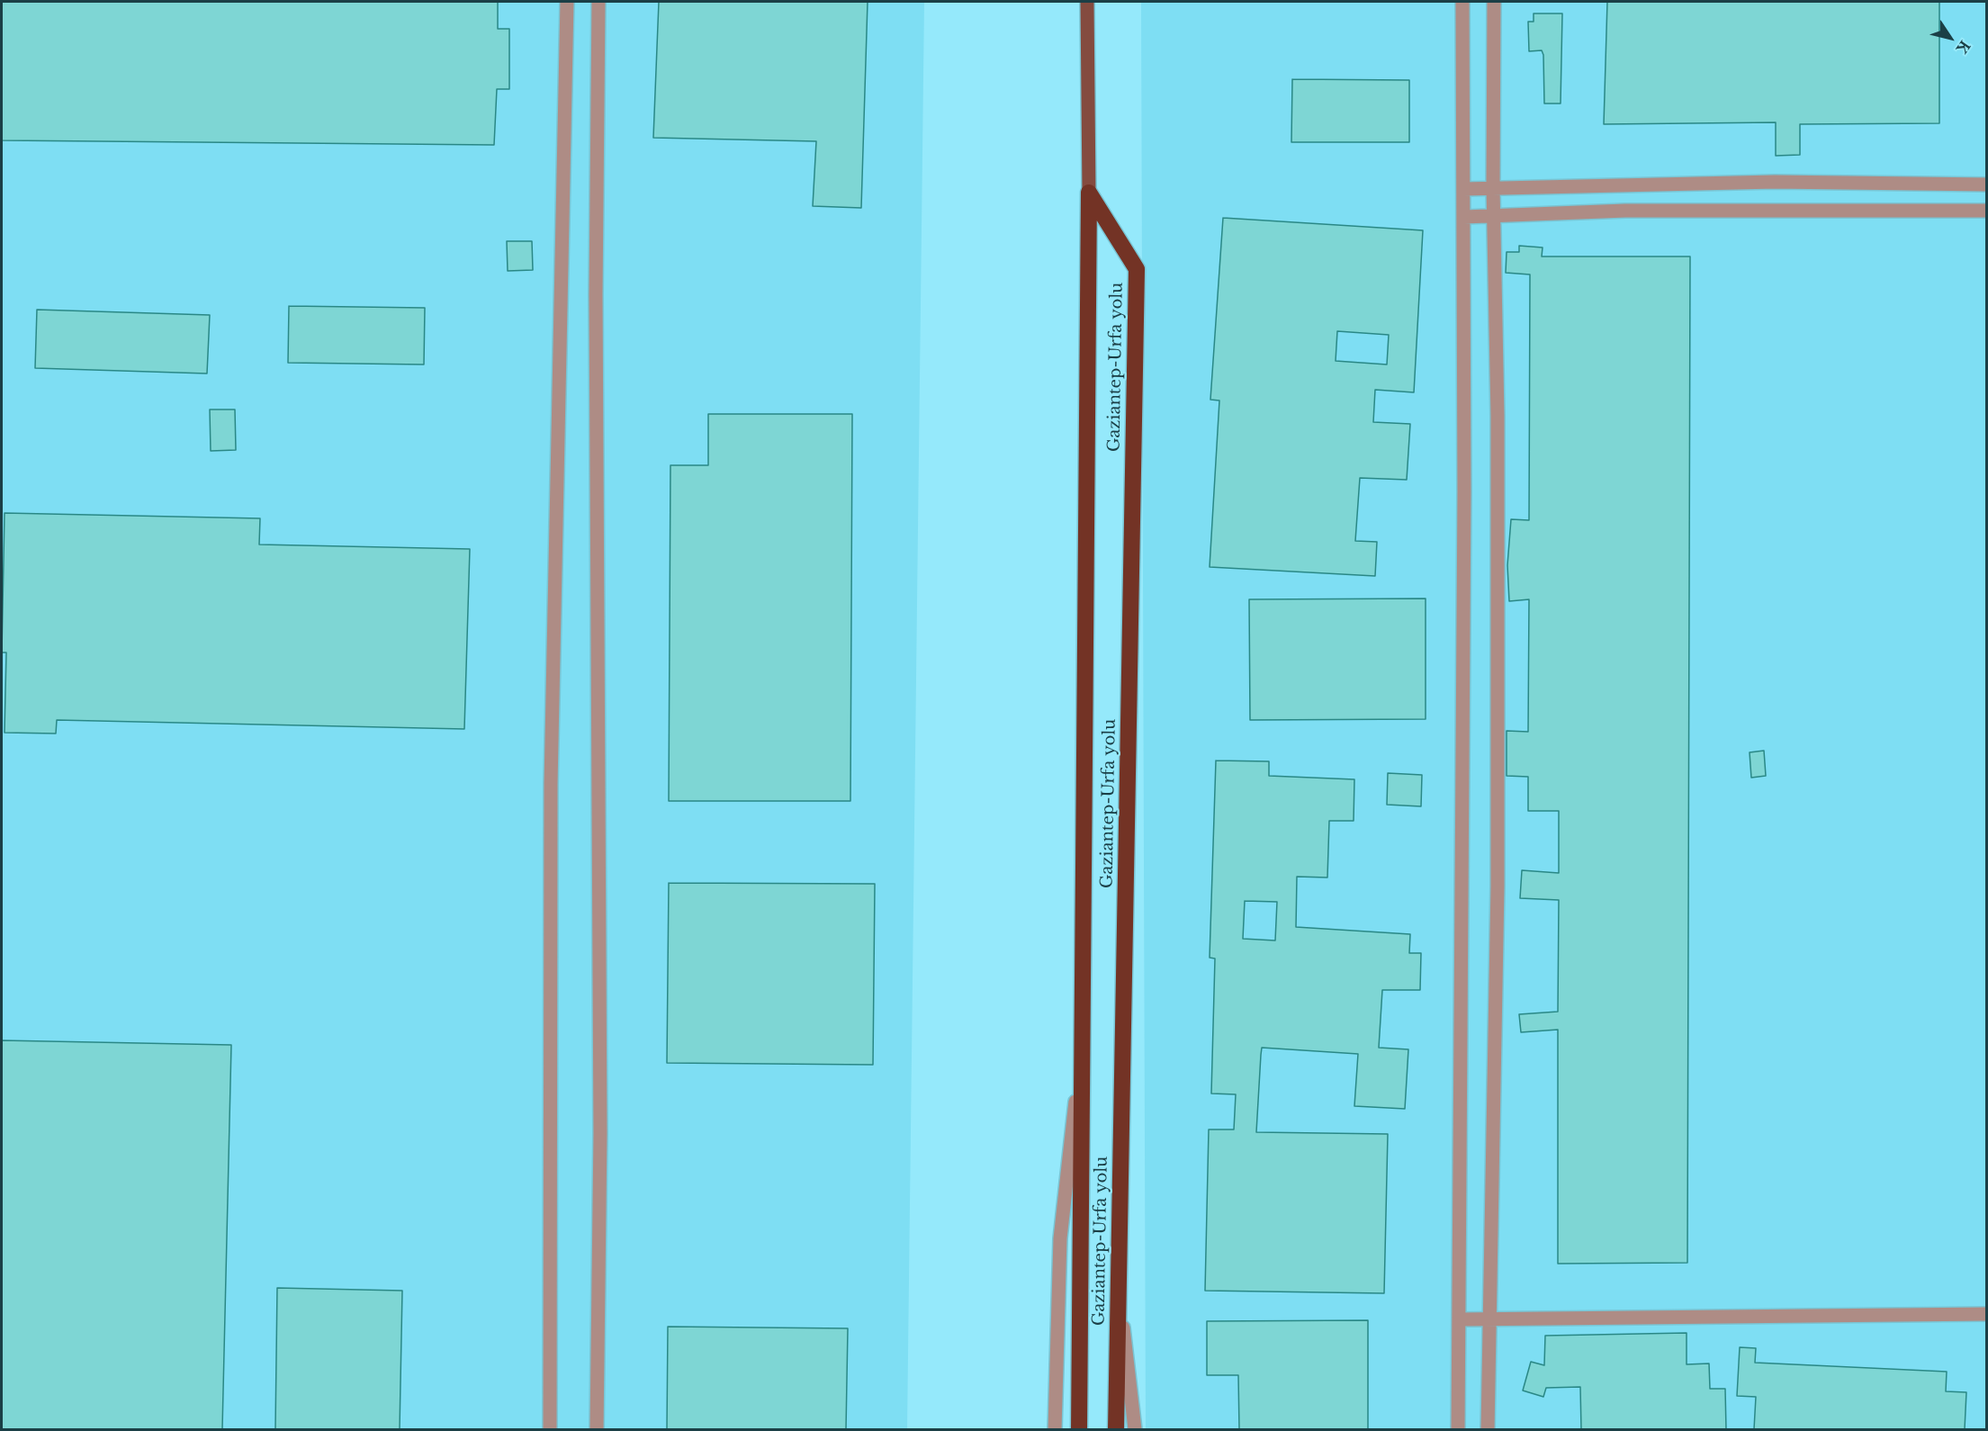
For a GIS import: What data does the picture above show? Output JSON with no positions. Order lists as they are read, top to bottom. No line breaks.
{"streets":{"highway":["Gaziantep-Urfa yolu"]},"north":"bottom right"}
